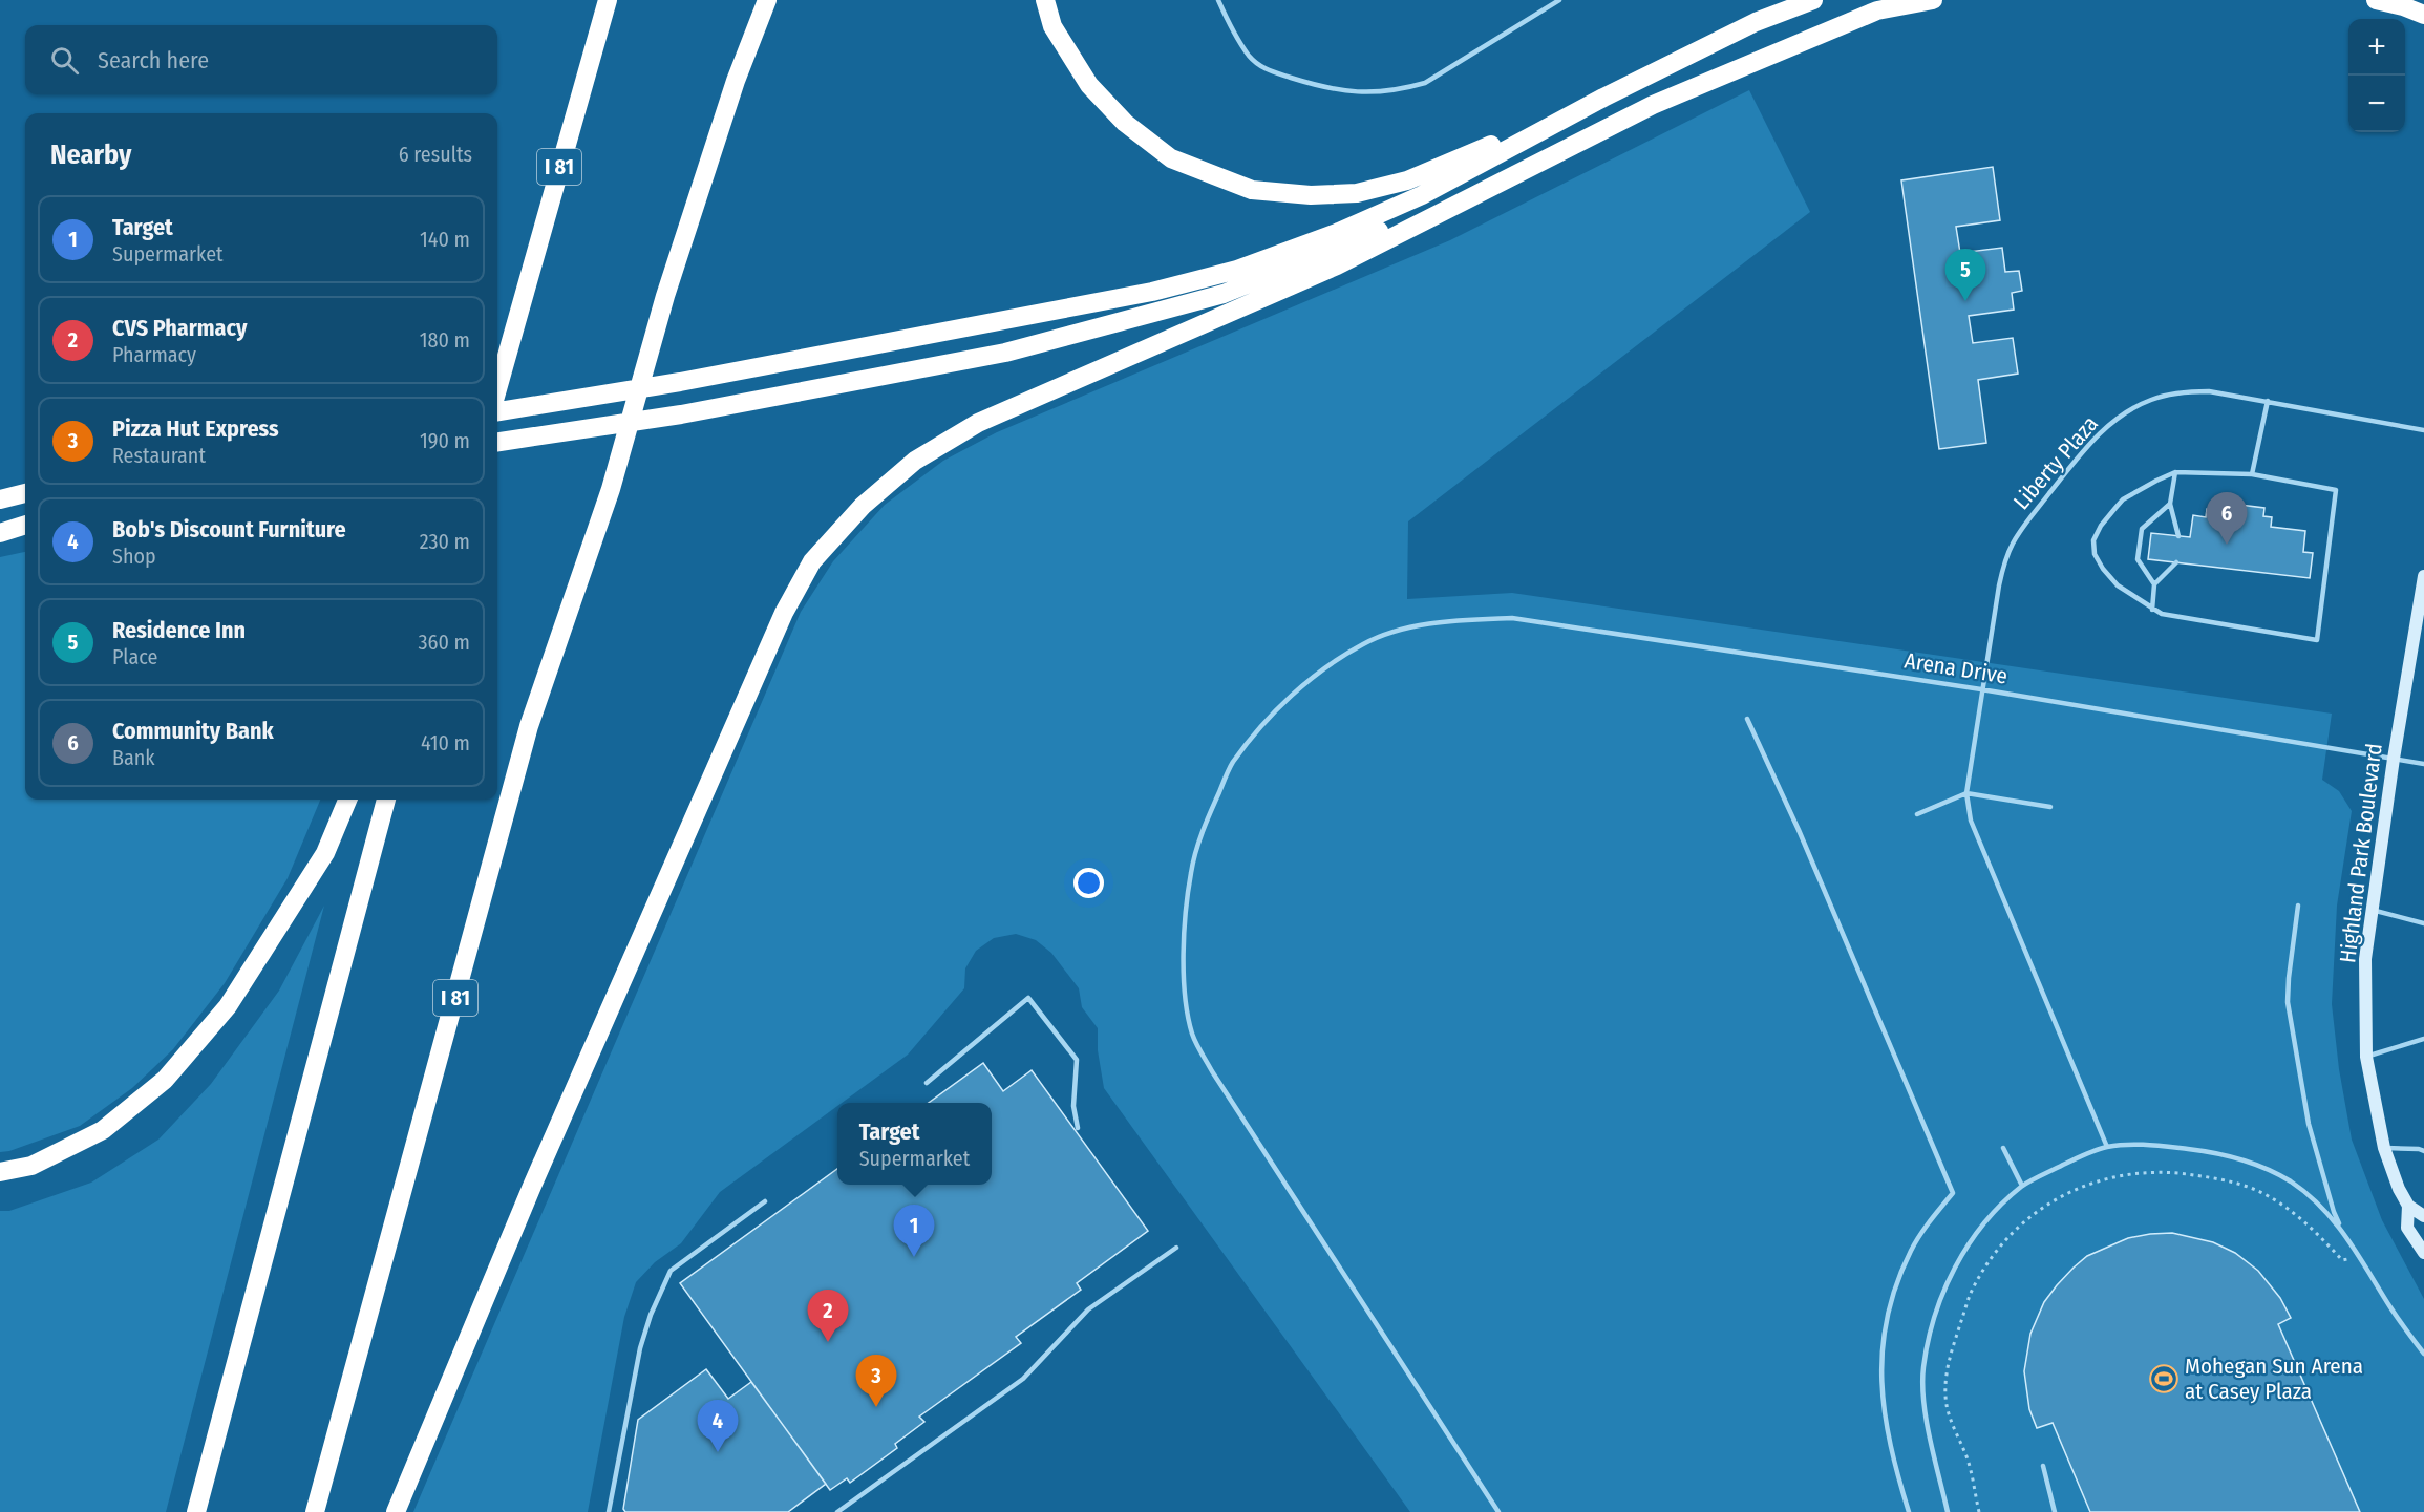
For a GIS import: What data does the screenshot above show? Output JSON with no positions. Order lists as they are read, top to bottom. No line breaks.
{"streets":{"highway":["I 81"],"main road":["Highland Park Boulevard"],"lane":["Liberty Plaza","Arena Drive"]},"crossings":[["Liberty Plaza","Arena Drive"],["Arena Drive","Highland Park Boulevard"]],"places":{"sports":["Mohegan Sun Arena at Casey Plaza"]},"page":{"map_buttons":["+","−"],"search":"Search here","heading":["Nearby","6 results"],"list":[{"mark":"1","name":"Target","note":"Supermarket","value":"140 m"},{"mark":"2","name":"CVS Pharmacy","note":"Pharmacy","value":"180 m"},{"mark":"3","name":"Pizza Hut Express","note":"Restaurant","value":"190 m"},{"mark":"4","name":"Bob's Discount Furniture","note":"Shop","value":"230 m"},{"mark":"5","name":"Residence Inn","note":"Place","value":"360 m"},{"mark":"6","name":"Community Bank","note":"Bank","value":"410 m"}],"pins":["5","6","1","2","3","4"],"popup":["Target","Supermarket"]}}
